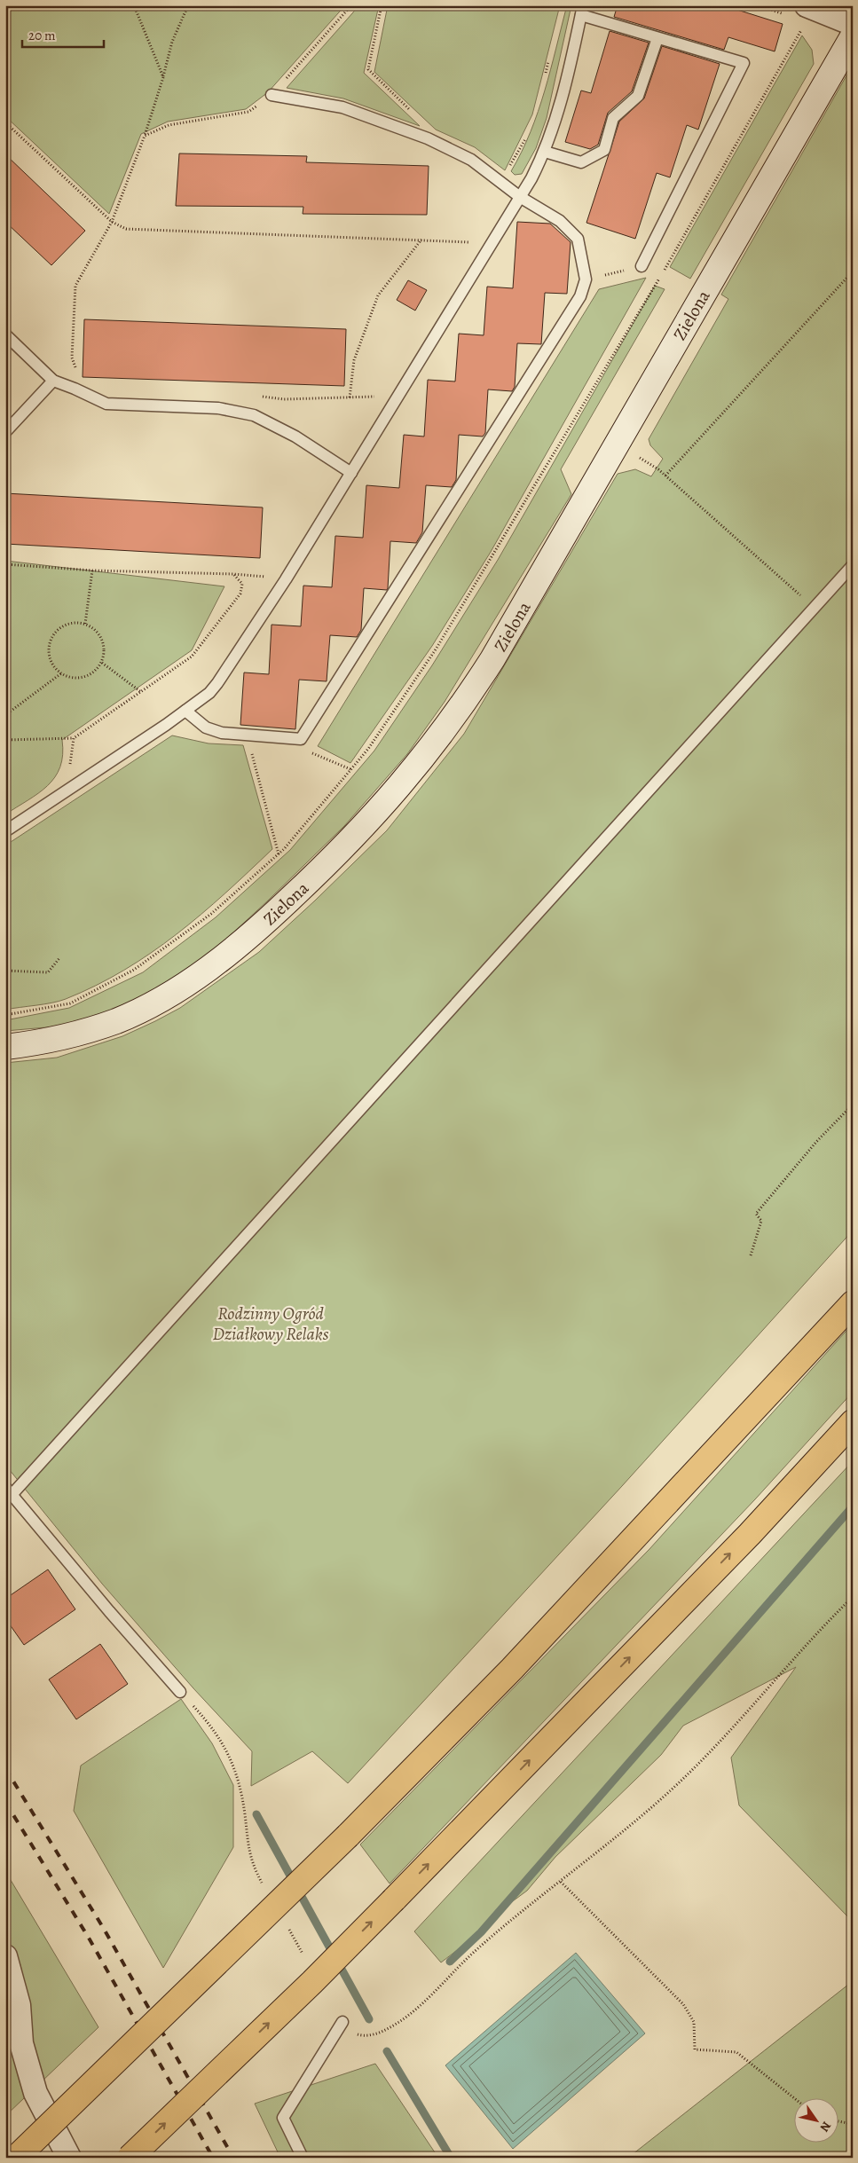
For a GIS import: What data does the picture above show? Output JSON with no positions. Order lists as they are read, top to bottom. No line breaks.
{"streets":{"main road":["Zielona"]},"parks":["Rodzinny Ogród Działkowy Relaks"],"scale_bar":"20 m","north":"bottom right"}
